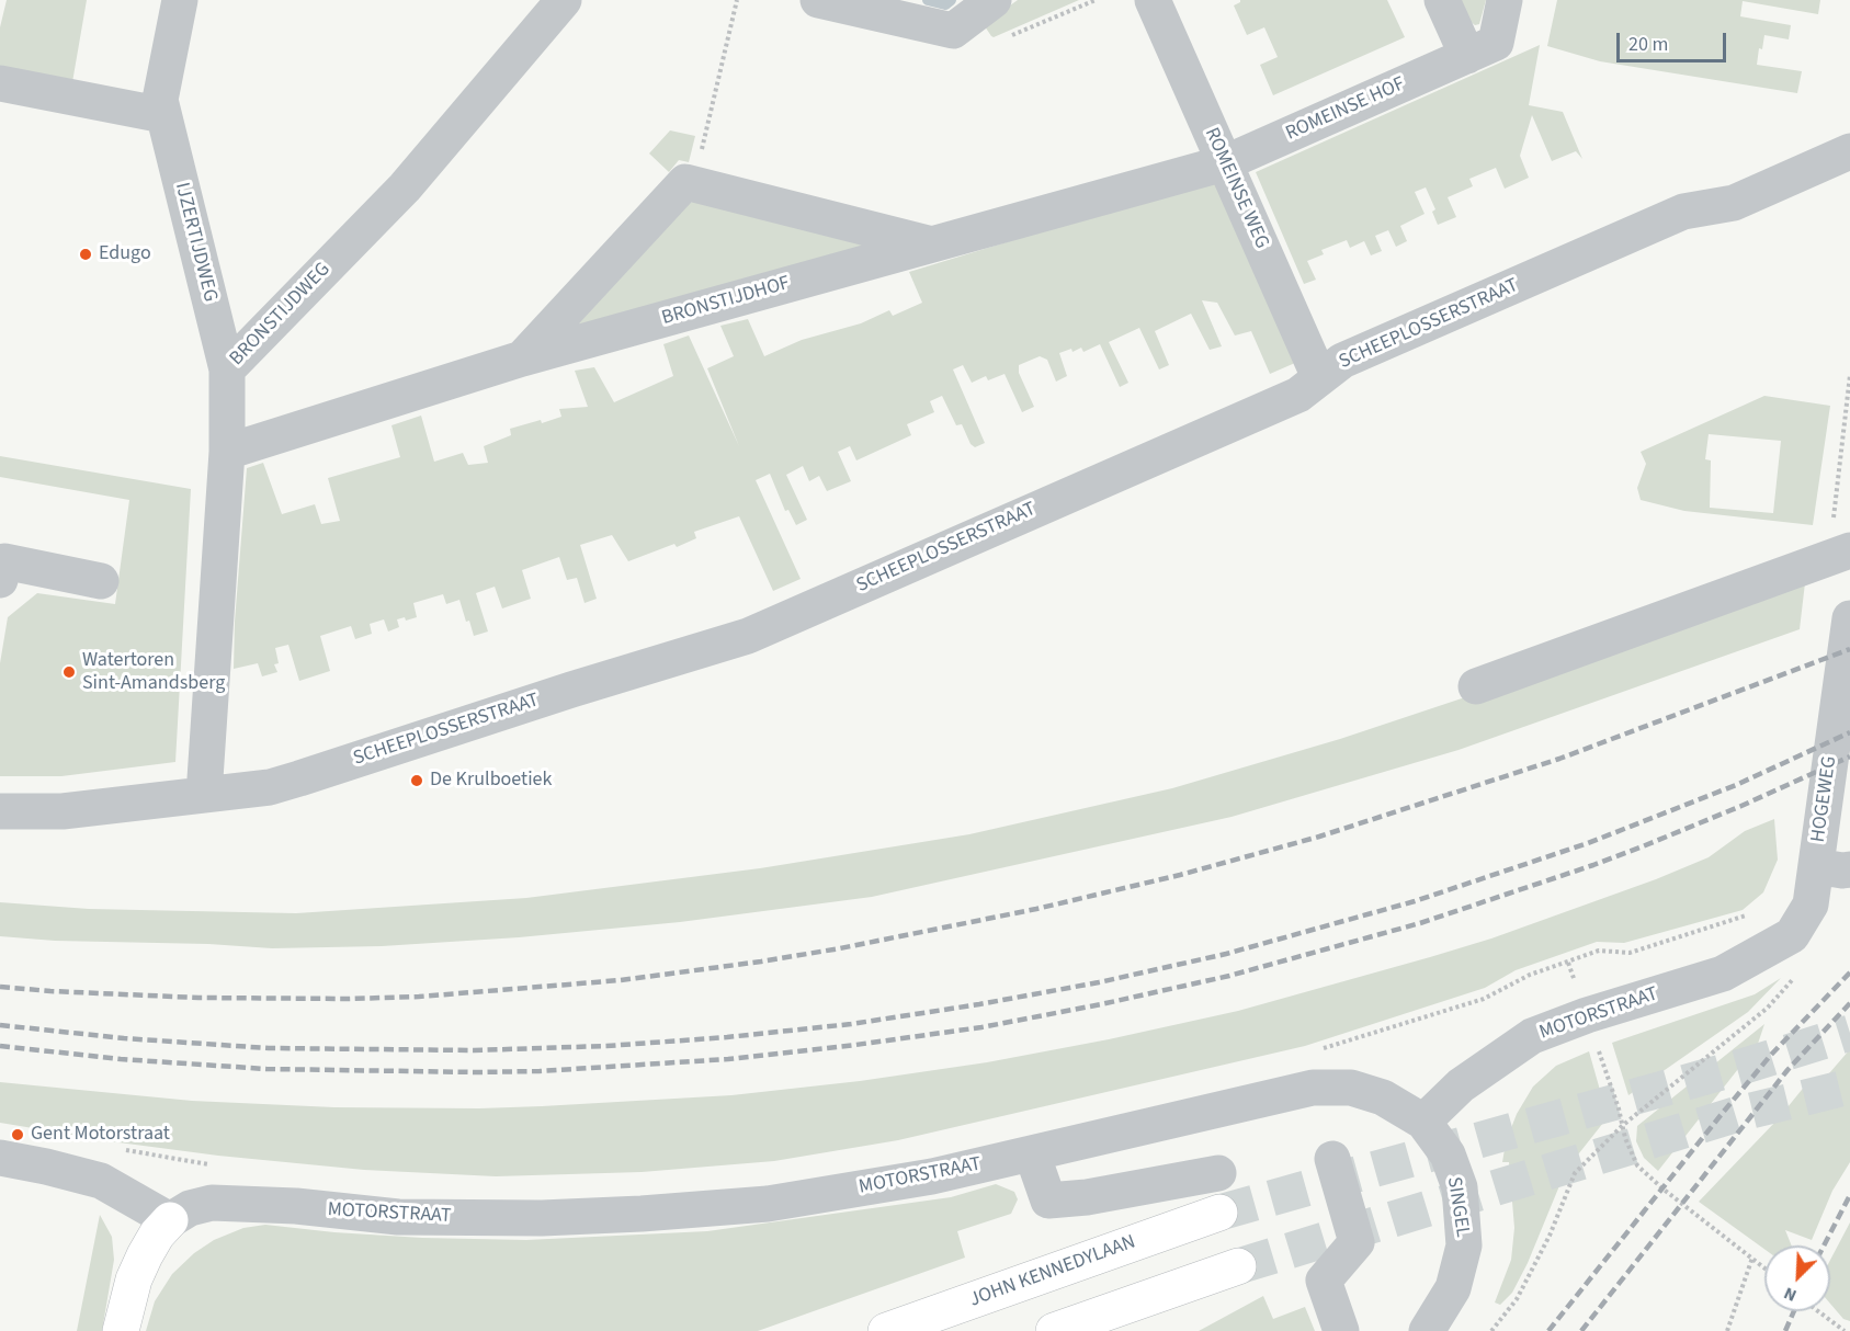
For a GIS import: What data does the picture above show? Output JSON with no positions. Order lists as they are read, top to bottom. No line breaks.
{"streets":{"highway":["JOHN KENNEDYLAAN"],"street":["ROMEINSE HOF","ROMEINSE WEG","IJZERTIJDWEG","BRONSTIJDHOF","BRONSTIJDWEG","SCHEEPLOSSERSTRAAT","HOGEWEG","MOTORSTRAAT","SINGEL"]},"crossings":[["ROMEINSE HOF","ROMEINSE WEG"],["ROMEINSE HOF","BRONSTIJDHOF"],["ROMEINSE WEG","BRONSTIJDHOF"],["ROMEINSE WEG","SCHEEPLOSSERSTRAAT"],["IJZERTIJDWEG","BRONSTIJDWEG"],["BRONSTIJDHOF","BRONSTIJDWEG"],["BRONSTIJDWEG","SCHEEPLOSSERSTRAAT"],["HOGEWEG","MOTORSTRAAT"],["MOTORSTRAAT","SINGEL"]],"places":["Edugo","Watertoren Sint-Amandsberg","De Krulboetiek","Gent Motorstraat"],"scale_bar":"20 m","north":"bottom left"}
